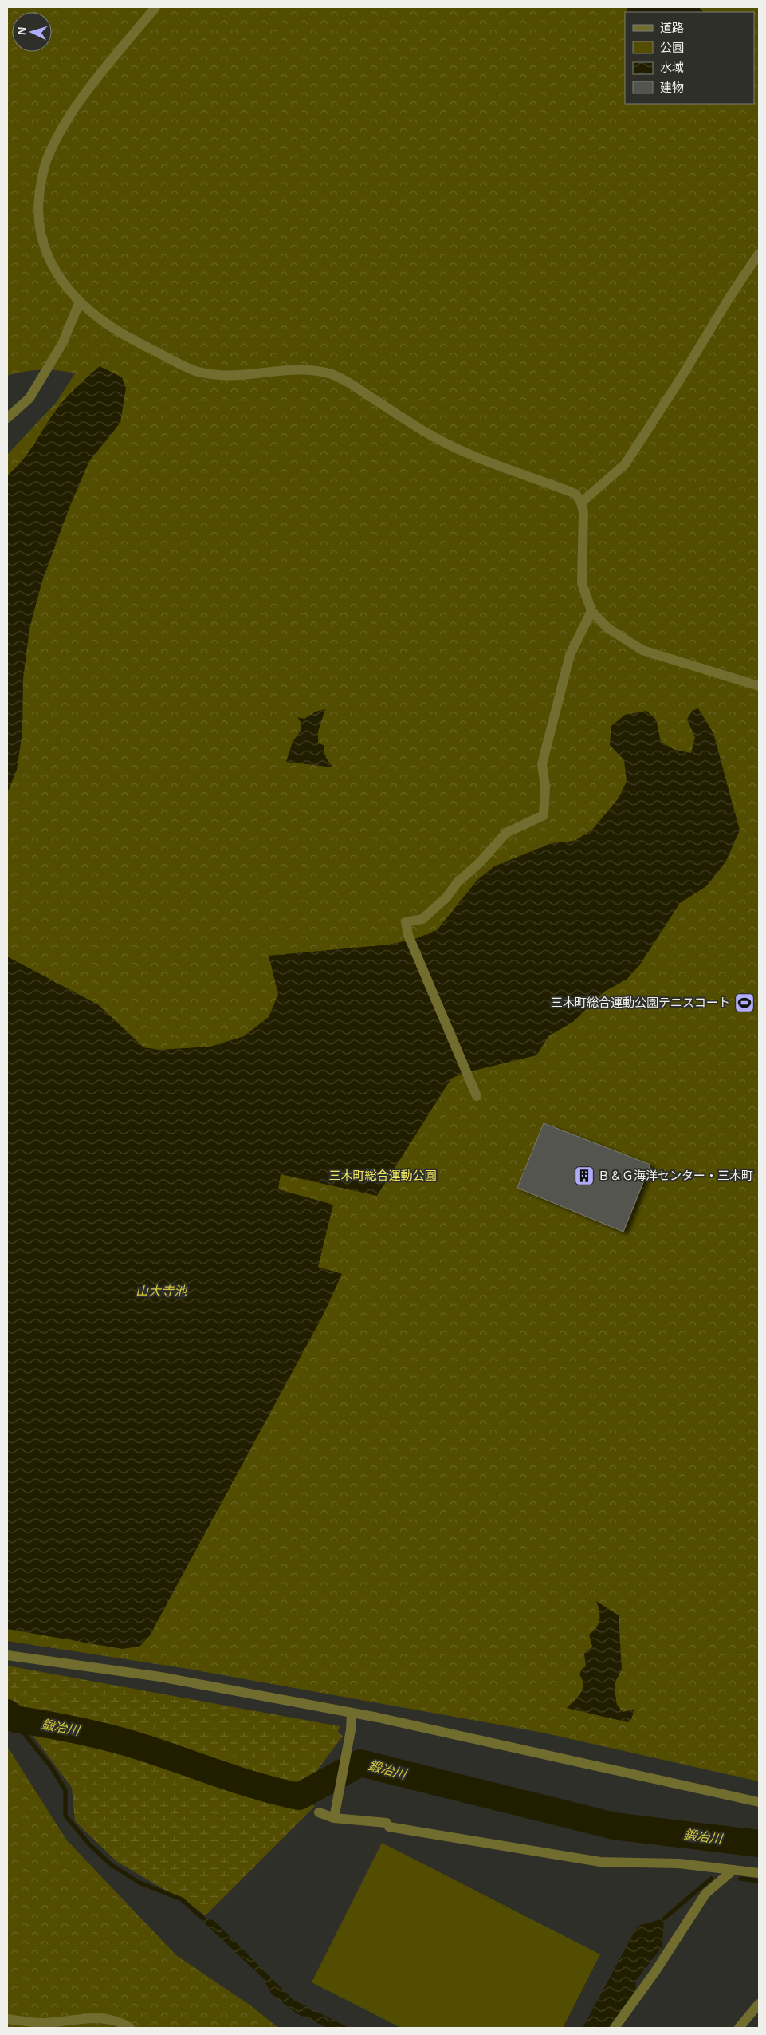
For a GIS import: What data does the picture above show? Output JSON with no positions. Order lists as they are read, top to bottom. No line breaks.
{"water":["山大寺池","鍛冶川"],"parks":["三木町総合運動公園"],"places":{"sports":["三木町総合運動公園テニスコート"],"building":["Ｂ＆Ｇ海洋センター・三木町"]},"legend":["道路","公園","水域","建物"],"north":"left"}
